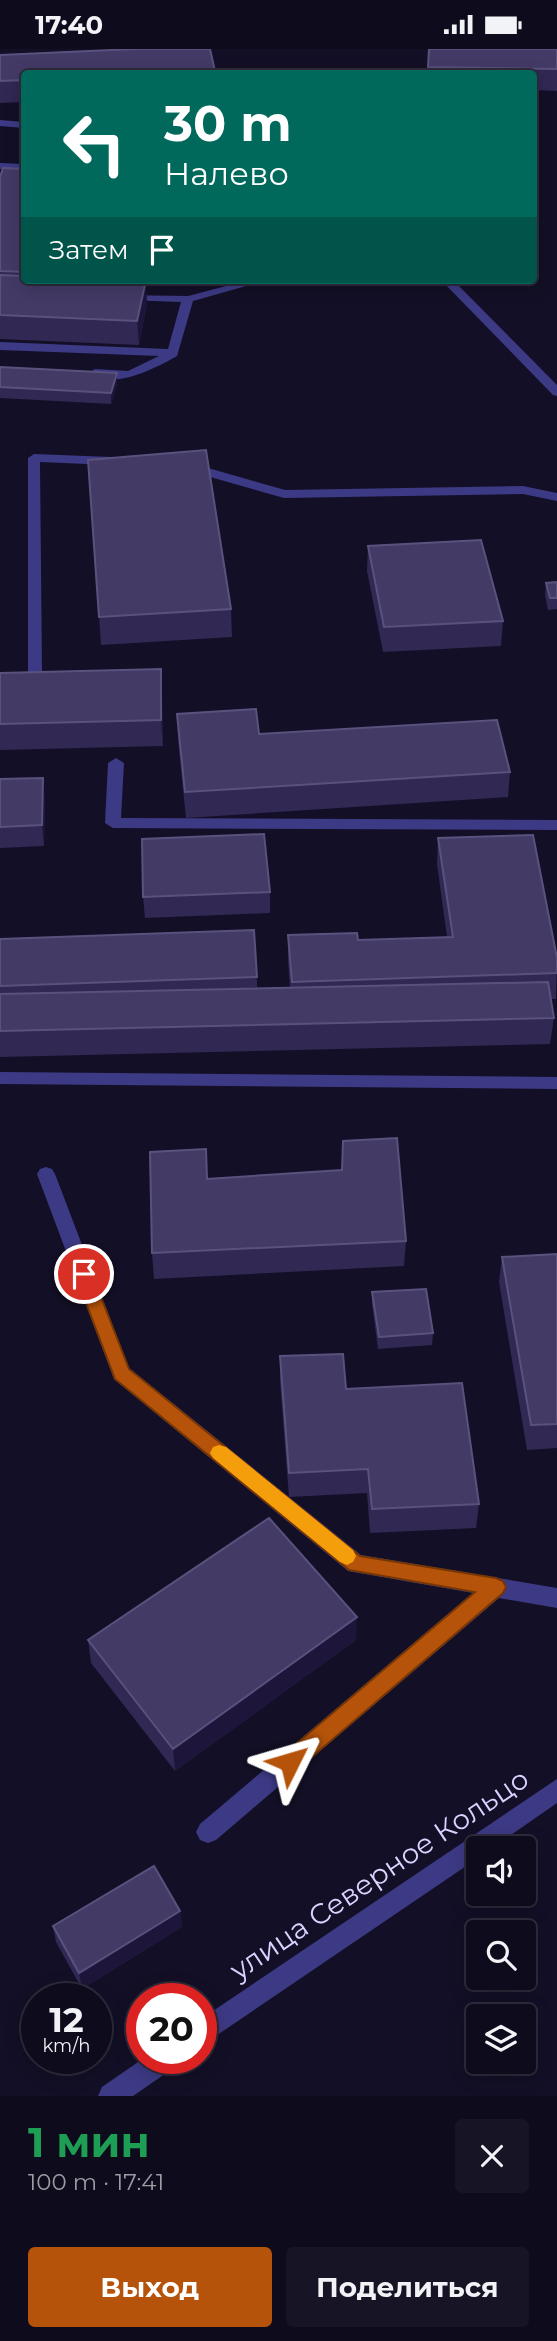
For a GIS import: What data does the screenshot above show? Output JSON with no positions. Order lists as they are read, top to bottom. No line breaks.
{"streets":{"street":["улица Северное Кольцо"]},"page":{"status":"17:40","turn":["30 m","Налево"],"then":"Затем","speed":"12 km/h","limit":"20","heading":["1 мин","100 m · 17:41"],"buttons":["Выход","Поделиться"]}}
